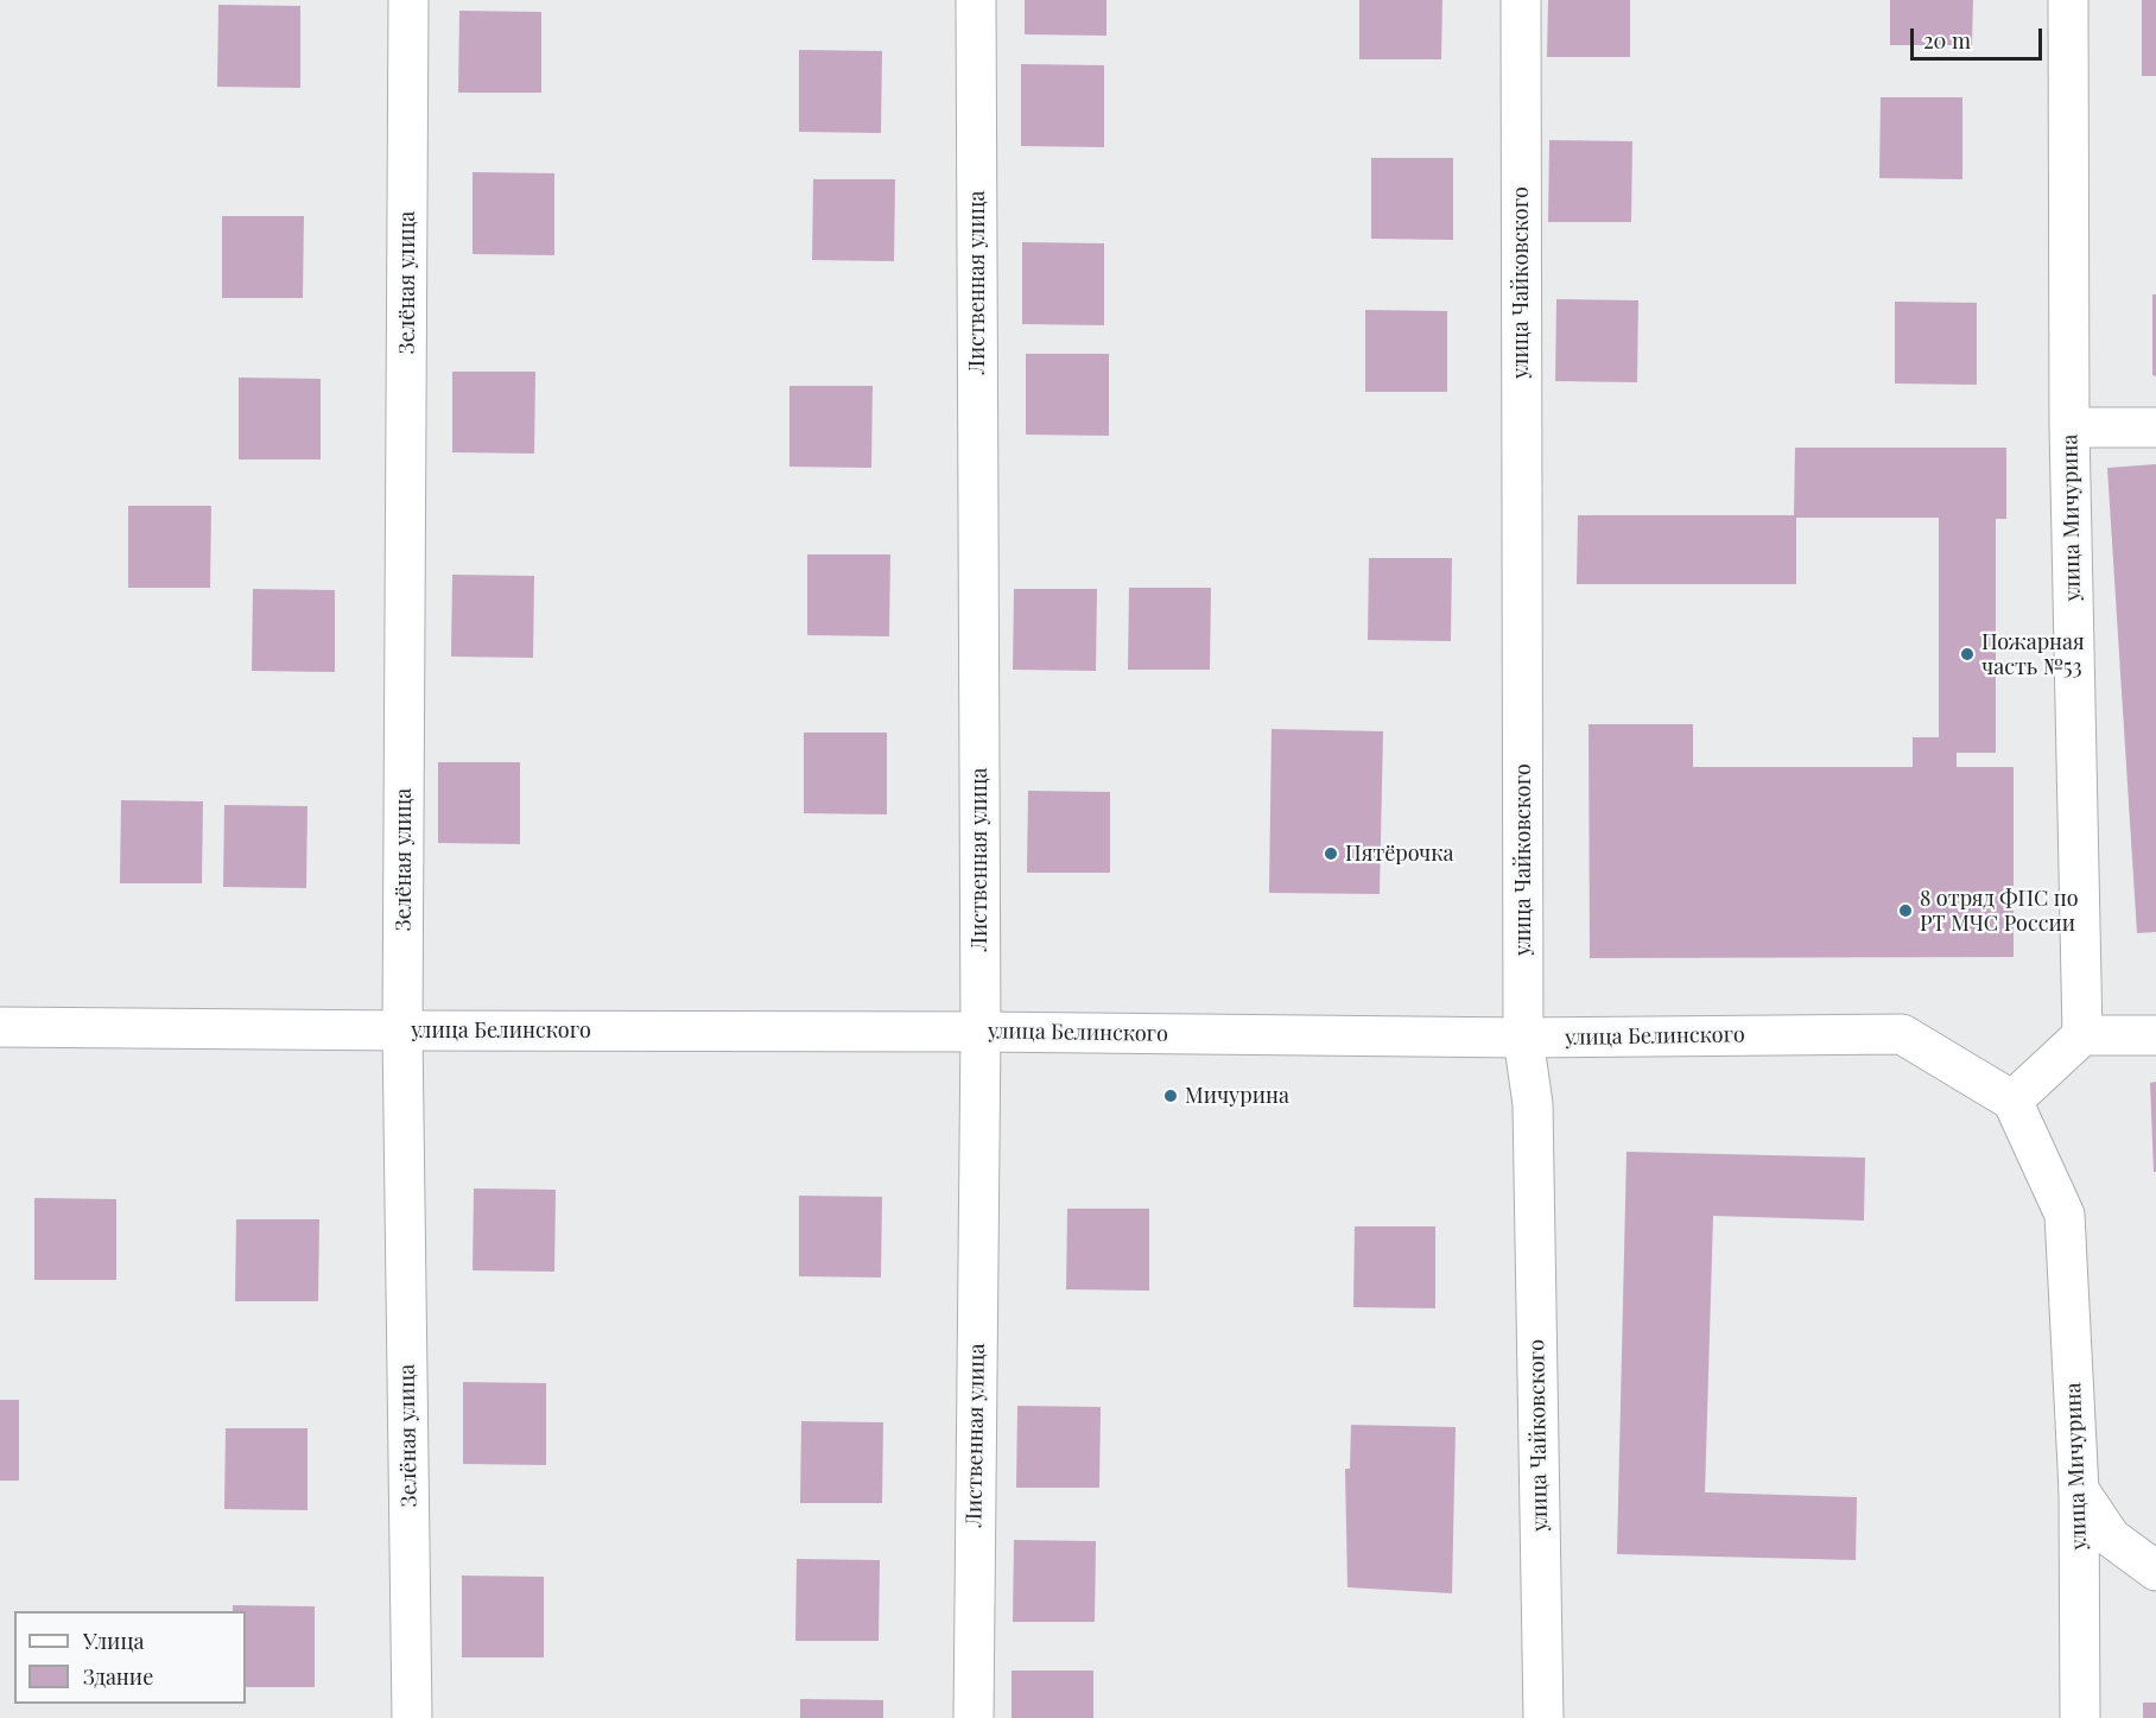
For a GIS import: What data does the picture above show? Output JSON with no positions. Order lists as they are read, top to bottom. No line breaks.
{"streets":{"street":["Зелёная улица","Лиственная улица","улица Чайковского","улица Мичурина","улица Белинского"]},"crossings":[["Зелёная улица","улица Белинского"],["Лиственная улица","улица Белинского"],["улица Чайковского","улица Белинского"],["улица Мичурина","улица Белинского"]],"places":["Пожарная часть №53","Пятёрочка","8 отряд ФПС по РТ МЧС России","Мичурина"],"legend":["Улица","Здание"],"scale_bar":"20 m"}
